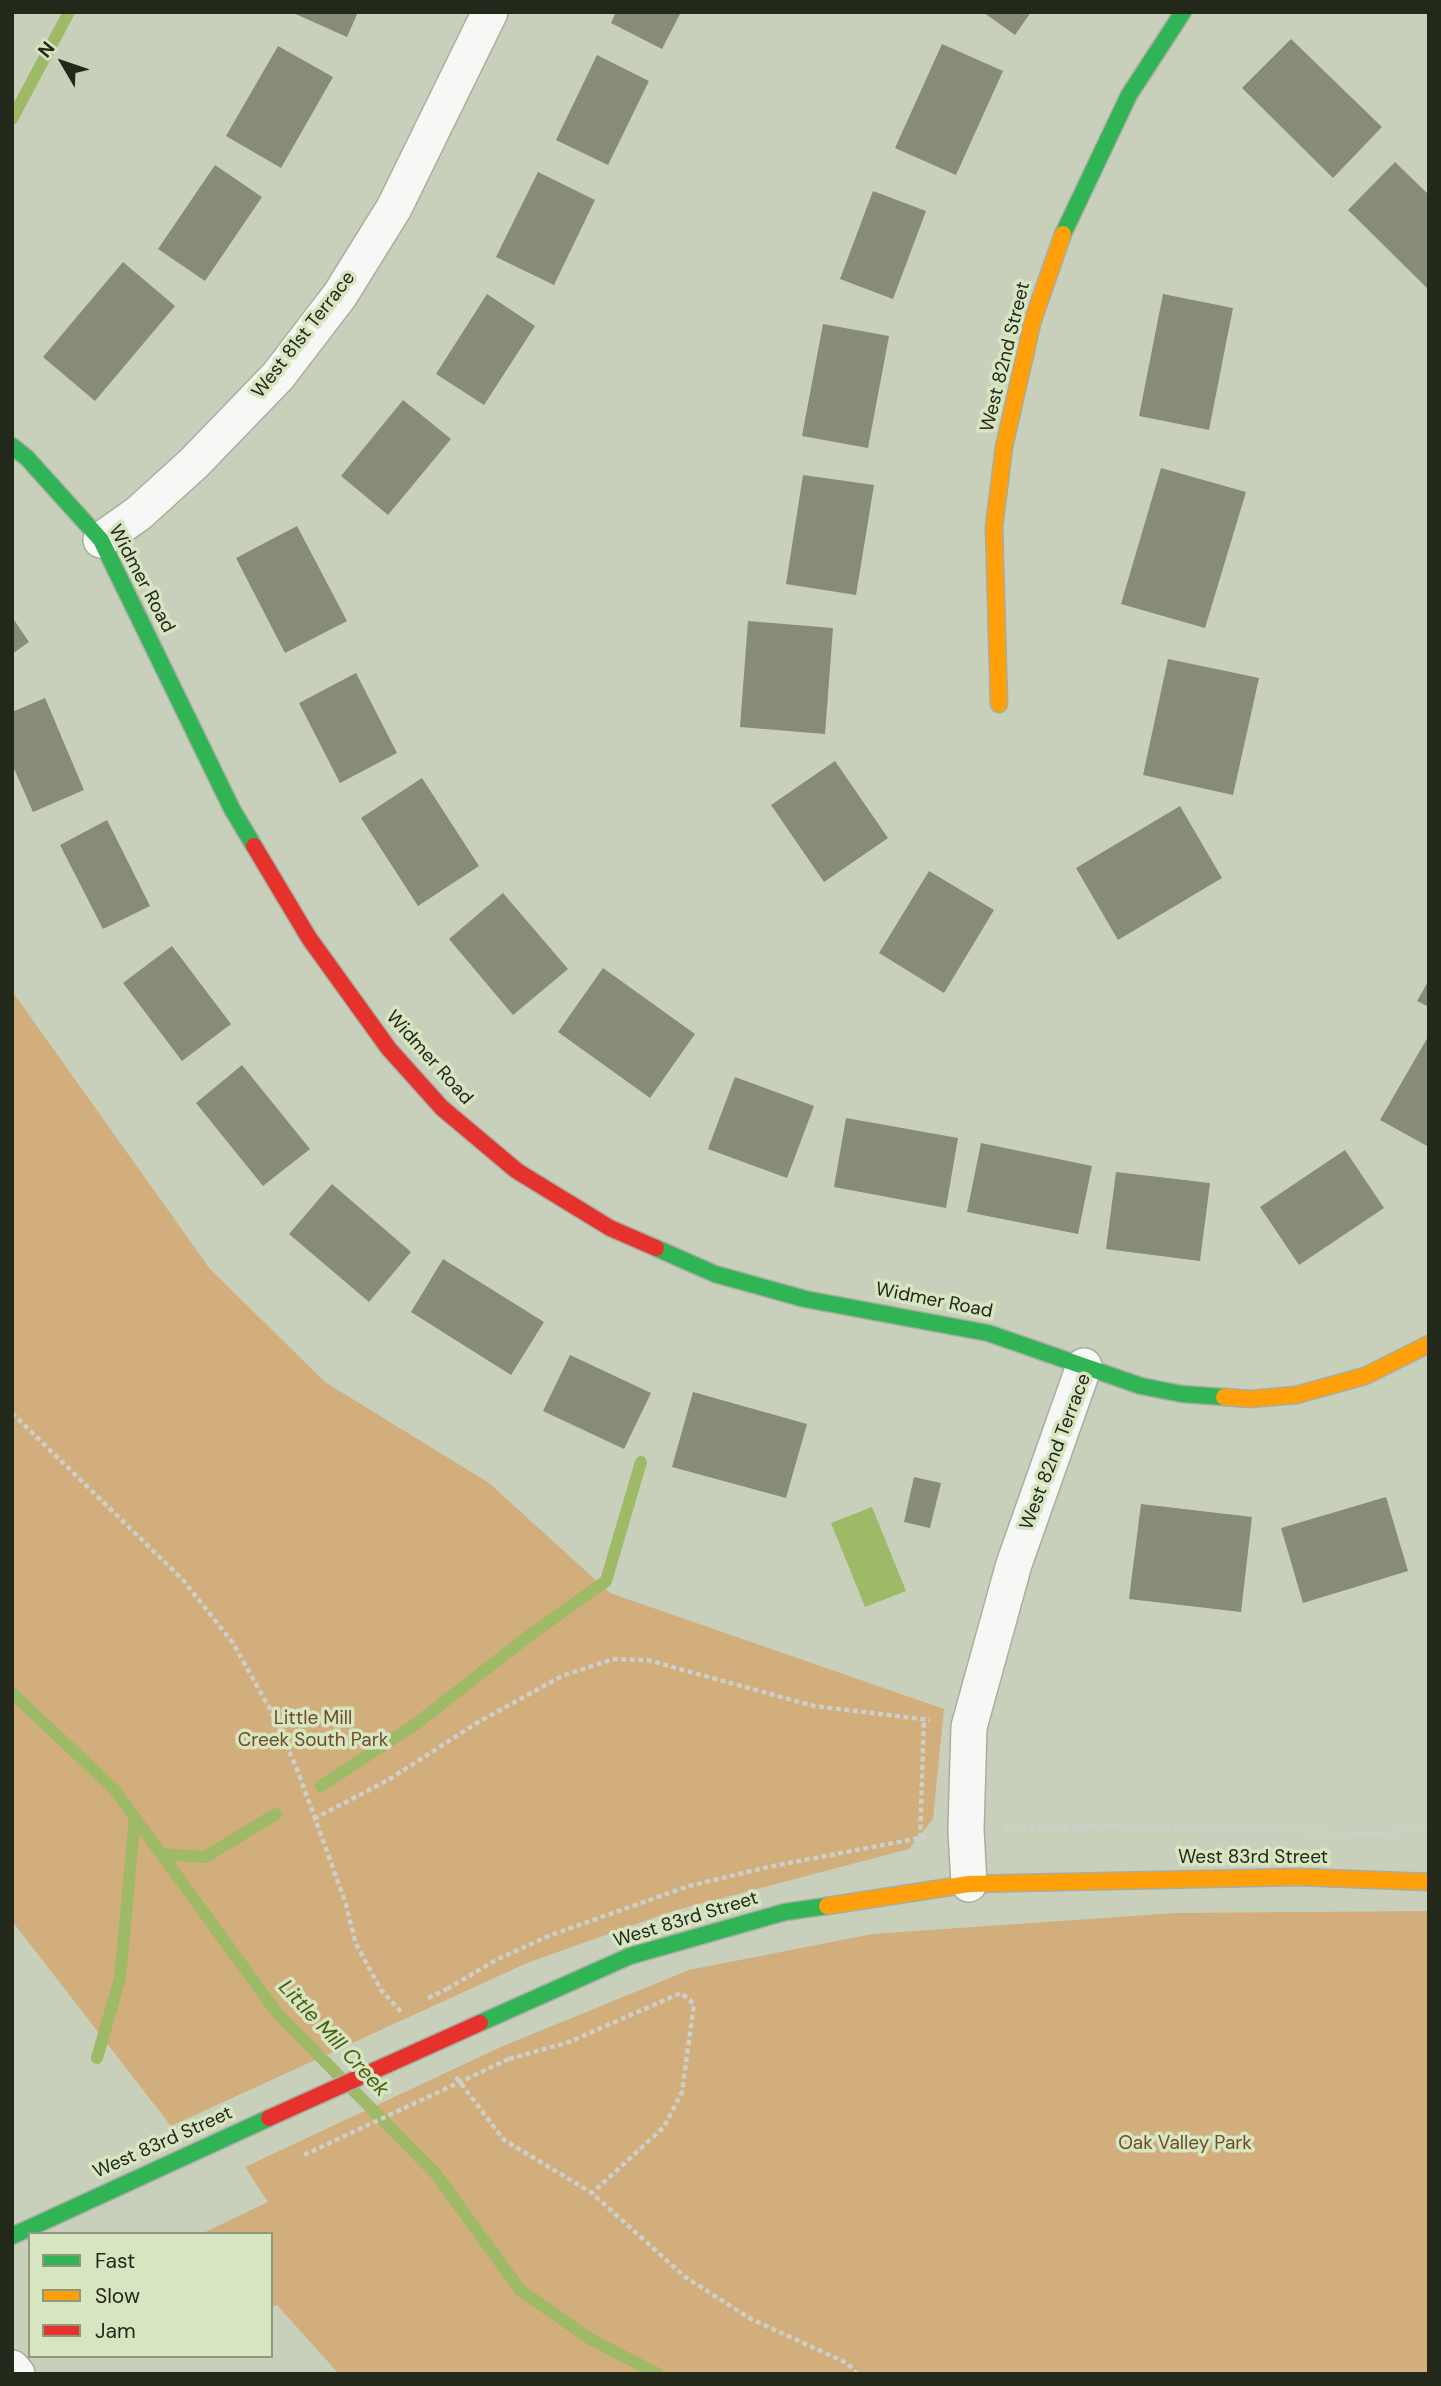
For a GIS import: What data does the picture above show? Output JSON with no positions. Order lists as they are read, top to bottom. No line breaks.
{"streets":{"street":["West 81st Terrace","West 82nd Street","Widmer Road","West 82nd Terrace","West 83rd Street"]},"crossings":[["West 81st Terrace","Widmer Road"],["Widmer Road","West 82nd Terrace"],["West 82nd Terrace","West 83rd Street"]],"water":["Little Mill Creek"],"parks":["Little Mill Creek South Park","Oak Valley Park"],"legend":["Fast","Slow","Jam"],"north":"top left"}
